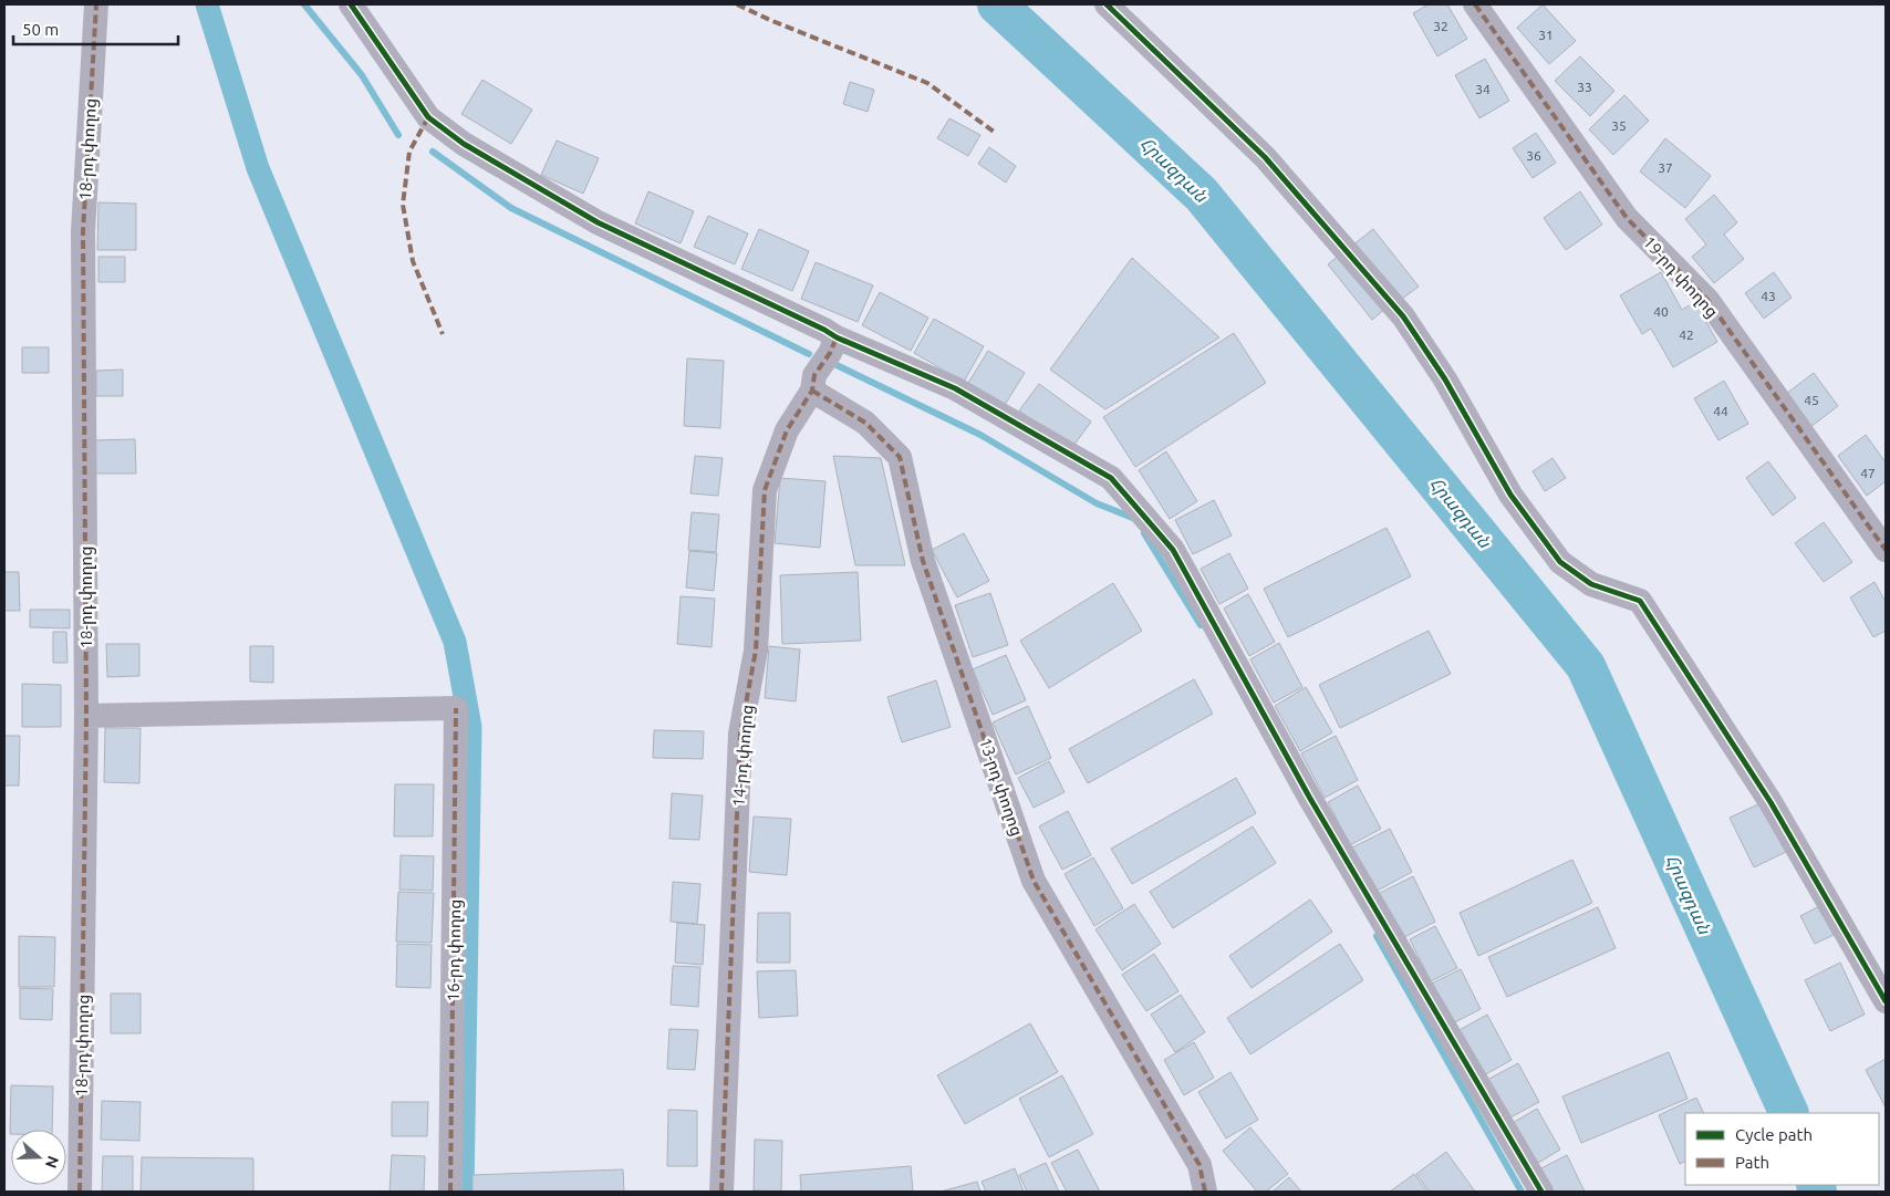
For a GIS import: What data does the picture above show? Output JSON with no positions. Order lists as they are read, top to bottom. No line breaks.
{"streets":{"street":["18-րդ փողոց","19-րդ փողոց","14-րդ փողոց","13-րդ փողոց","16-րդ փողոց"]},"crossings":[["18-րդ փողոց","16-րդ փողոց"],["14-րդ փողոց","13-րդ փողոց"]],"water":["Հրազդան"],"house_numbers":["32","31","33","34","35","36","37","43","40","42","45","44","47"],"legend":["Cycle path","Path"],"scale_bar":"50 m","north":"right"}
